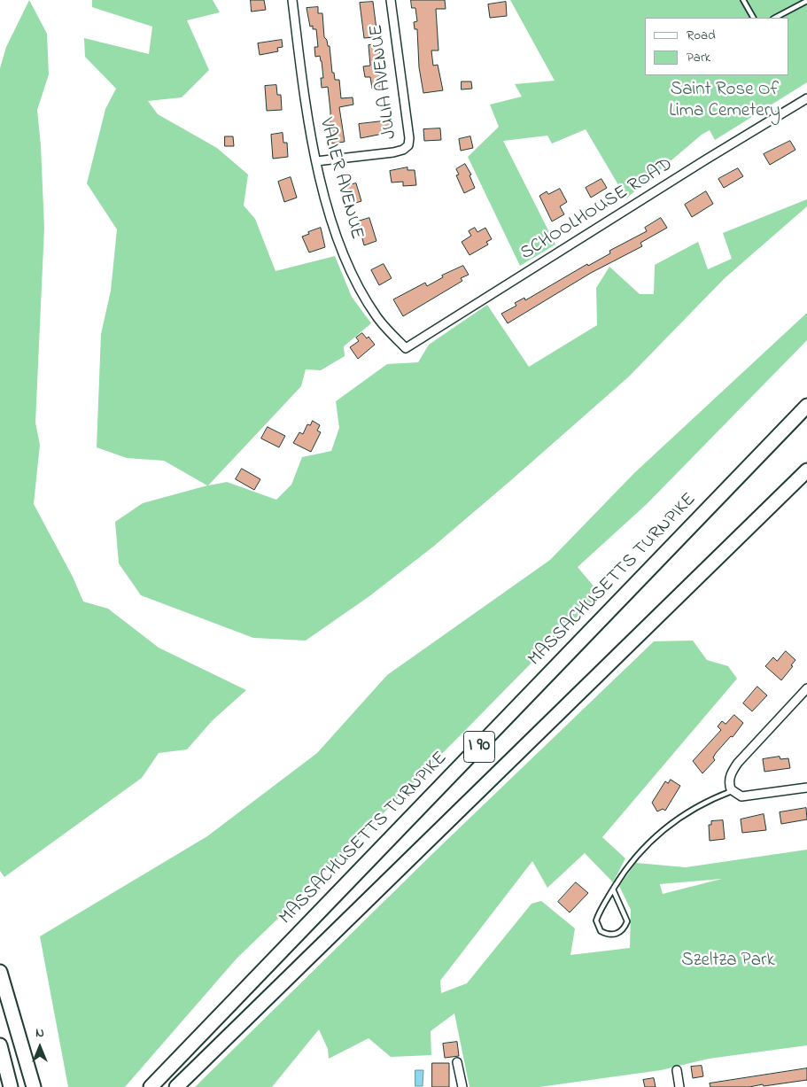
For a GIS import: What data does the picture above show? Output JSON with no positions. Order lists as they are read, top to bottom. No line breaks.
{"streets":{"highway":["MASSACHUSETTS TURNPIKE","I 90"],"street":["JULIA AVENUE","VALIER AVENUE","SCHOOLHOUSE ROAD"]},"crossings":[["JULIA AVENUE","VALIER AVENUE"],["VALIER AVENUE","SCHOOLHOUSE ROAD"]],"parks":["Saint Rose Of Lima Cemetery","Szeltza Park"],"legend":["Road","Park"],"north":"top"}
